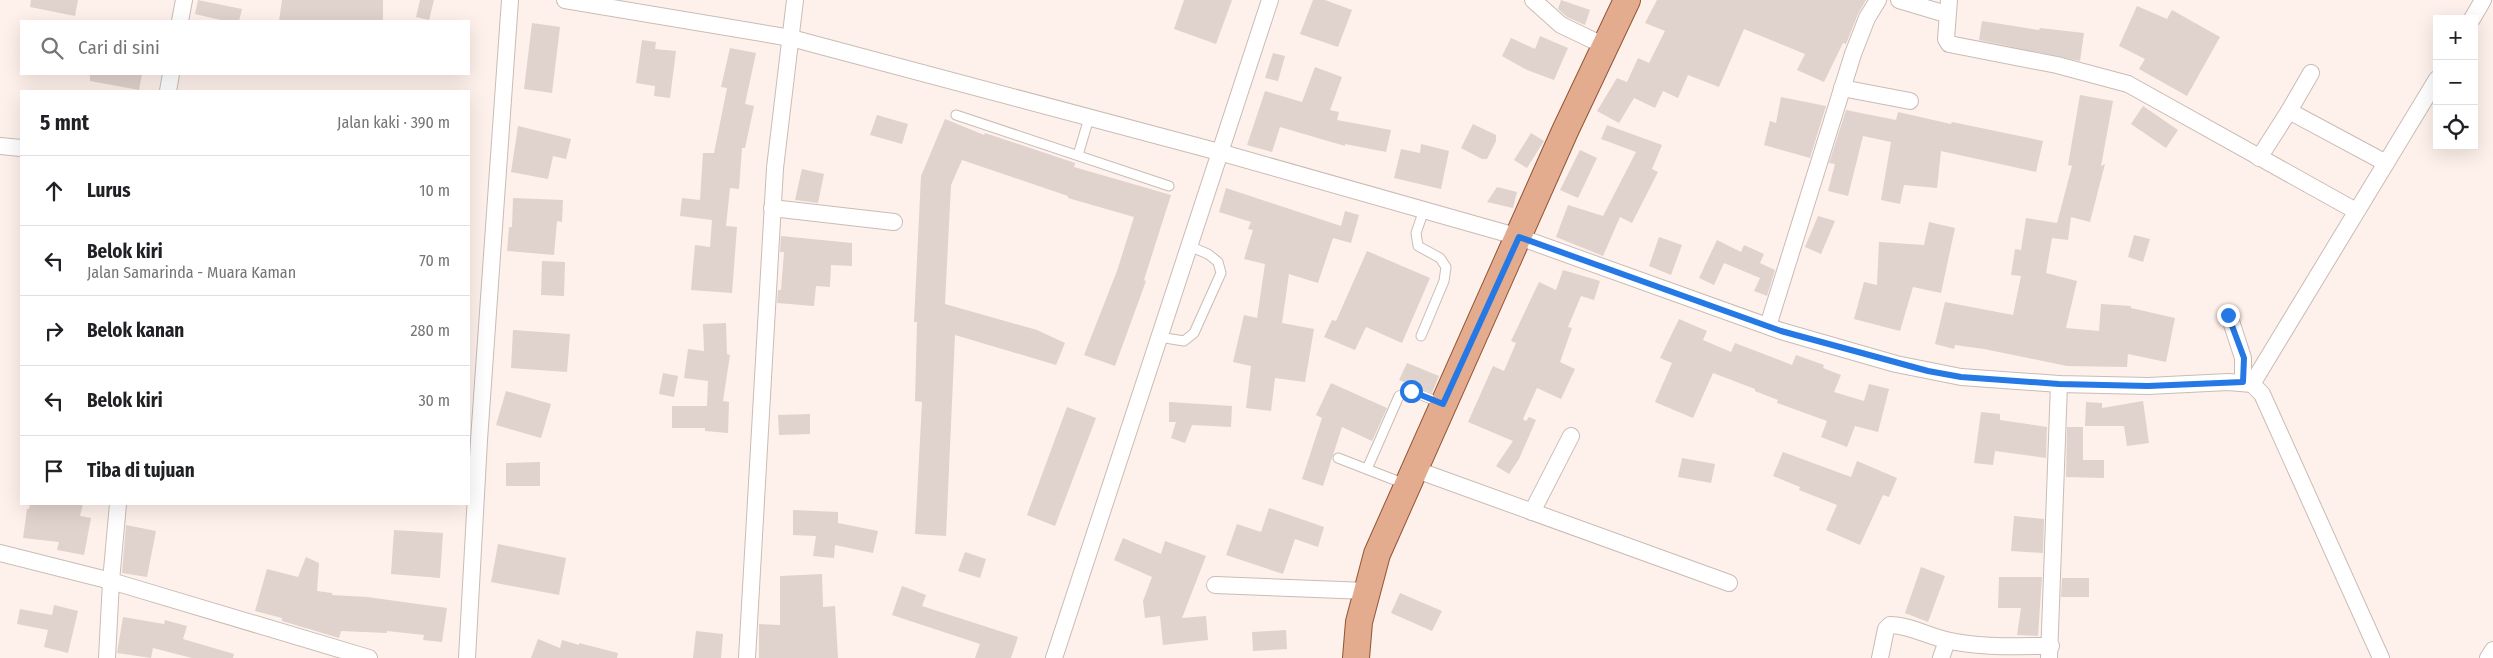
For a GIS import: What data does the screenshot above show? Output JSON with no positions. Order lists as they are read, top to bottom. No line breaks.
{"page":{"map_buttons":["+","−"],"search":"Cari di sini","heading":["5 mnt","Jalan kaki · 390 m"],"list":[["Lurus","10 m"],["Belok kiri","Jalan Samarinda - Muara Kaman","70 m"],["Belok kanan","280 m"],["Belok kiri","30 m"],"Tiba di tujuan"]}}
